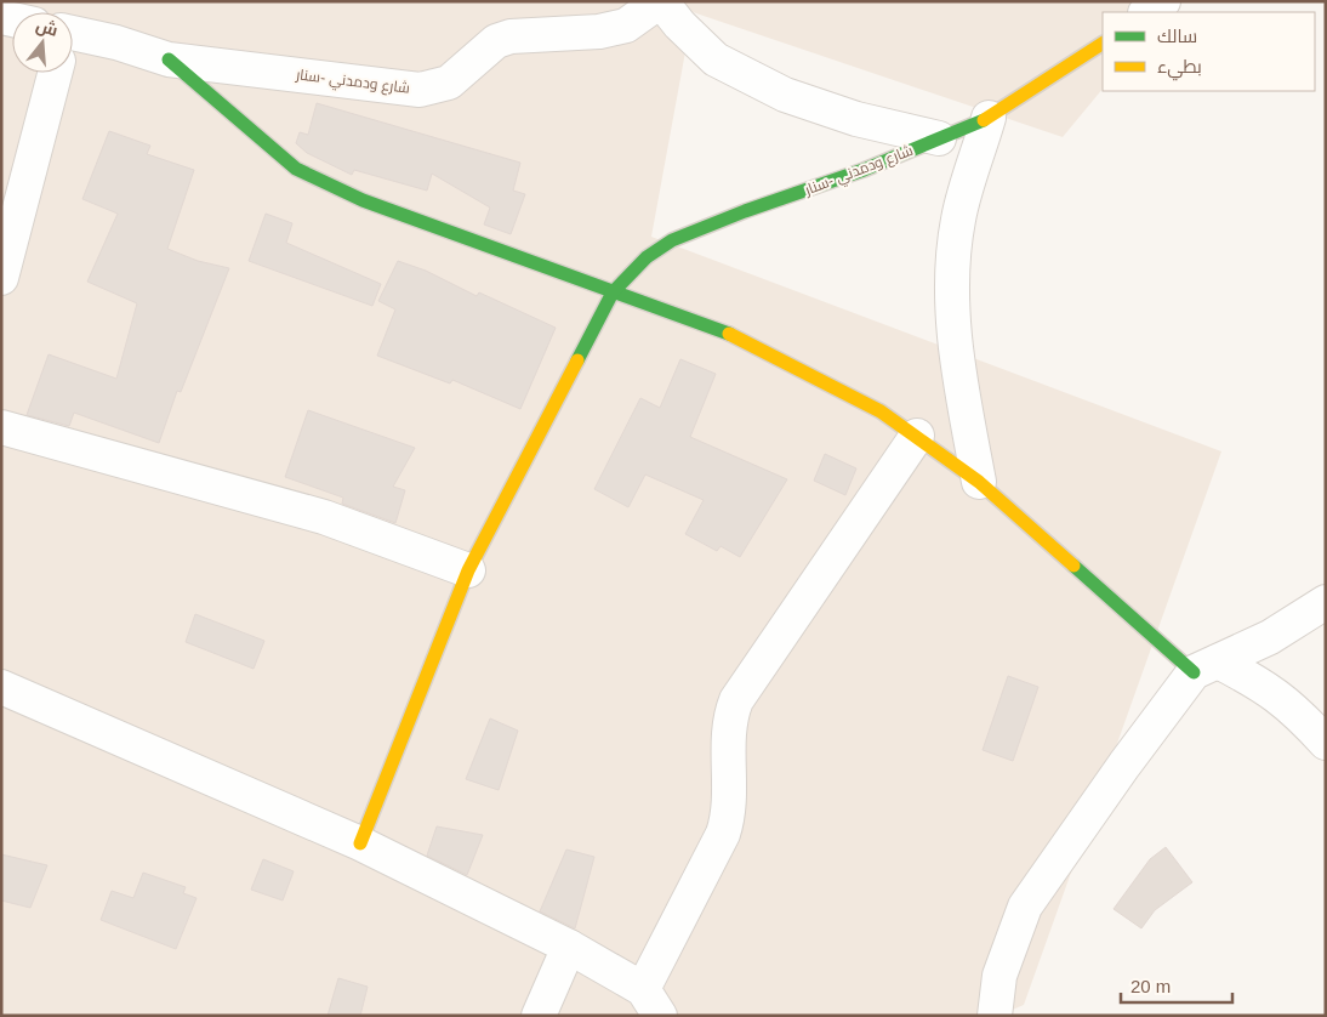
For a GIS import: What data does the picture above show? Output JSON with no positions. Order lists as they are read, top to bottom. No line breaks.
{"streets":{"street":["شارع ودمدني -سنار"]},"legend":["سالك","بطيء"],"scale_bar":"20 m","north":"top"}
